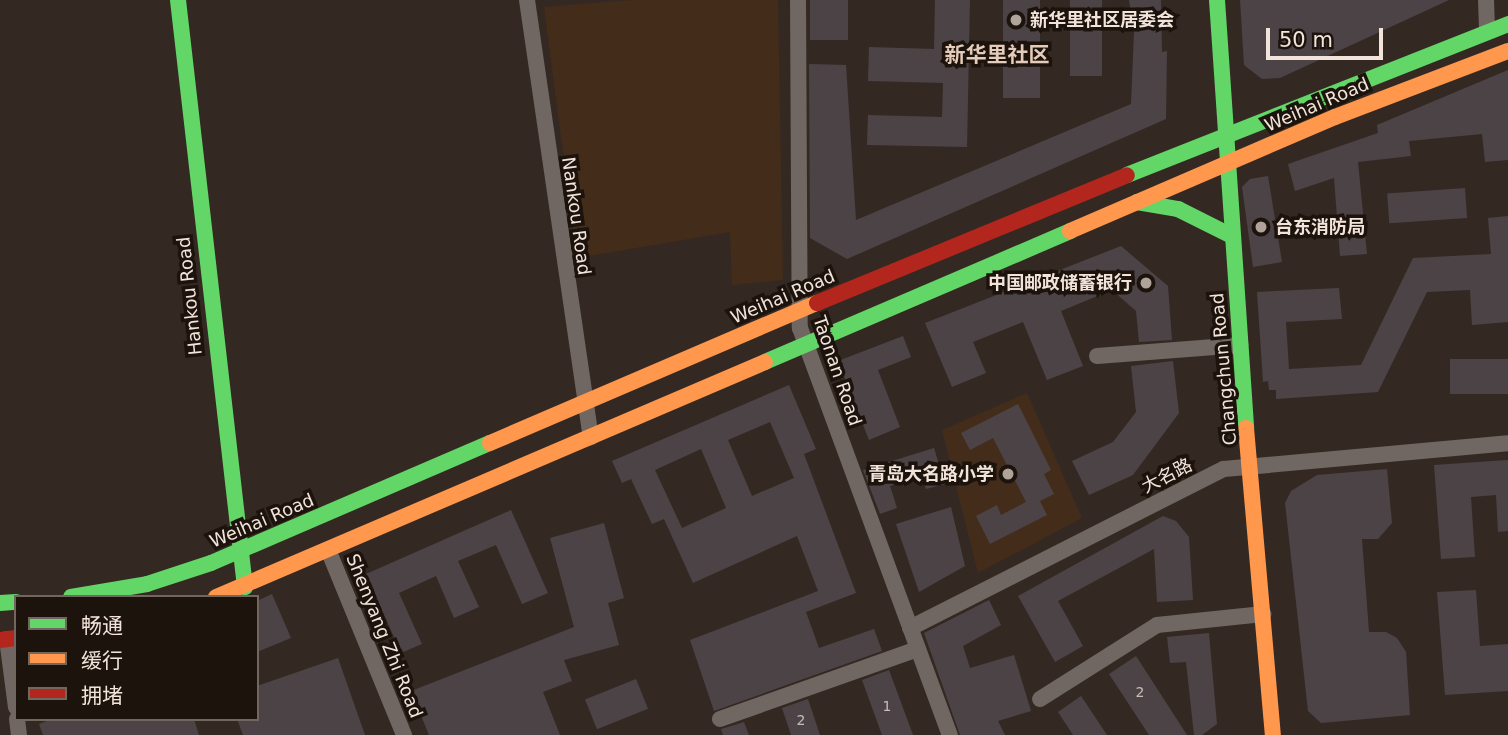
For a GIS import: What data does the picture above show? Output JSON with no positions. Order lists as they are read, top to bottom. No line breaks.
{"streets":{"main road":["Weihai Road","Hankou Road","Changchun Road"],"street":["Nankou Road","Taonan Road","大名路","Shenyang Zhi Road"]},"crossings":[["Weihai Road","Nankou Road"],["Weihai Road","Hankou Road"],["Weihai Road","Changchun Road"],["Weihai Road","Taonan Road"],["Weihai Road","Shenyang Zhi Road"],["Changchun Road","大名路"],["Taonan Road","大名路"]],"districts":["新华里社区"],"places":["新华里社区居委会","台东消防局","中国邮政储蓄银行","青岛大名路小学"],"house_numbers":["2","1","2"],"legend":["畅通","缓行","拥堵"],"scale_bar":"50 m"}
